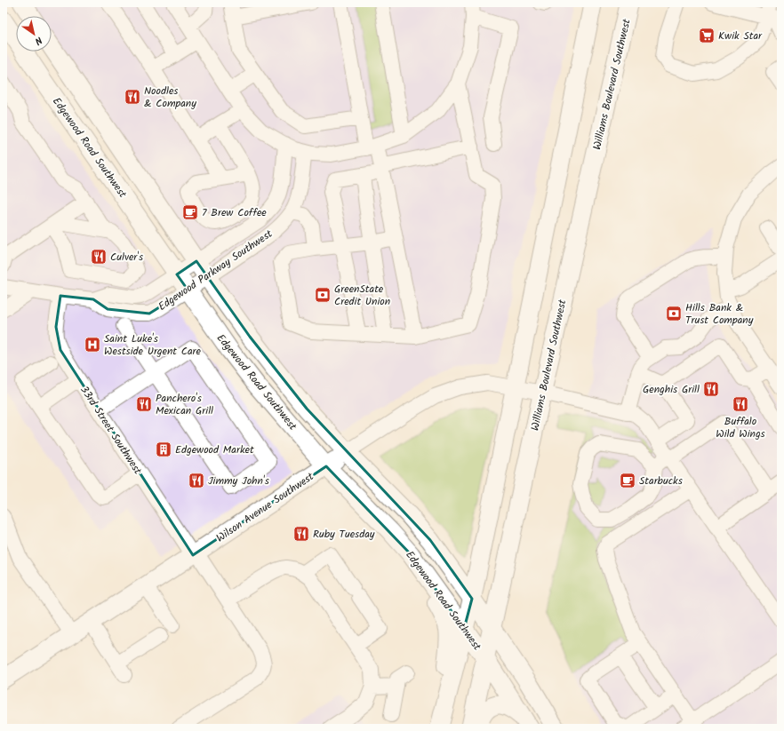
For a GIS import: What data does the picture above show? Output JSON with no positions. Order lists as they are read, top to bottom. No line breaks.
{"streets":{"main road":["Williams Boulevard Southwest","Edgewood Road Southwest","Wilson Avenue Southwest"],"street":["Edgewood Parkway Southwest","33rd Street Southwest"]},"crossings":[["Williams Boulevard Southwest","Edgewood Road Southwest"],["Williams Boulevard Southwest","Wilson Avenue Southwest"],["Edgewood Road Southwest","Edgewood Parkway Southwest"],["Edgewood Road Southwest","Wilson Avenue Southwest"],["Edgewood Parkway Southwest","33rd Street Southwest"],["33rd Street Southwest","Wilson Avenue Southwest"]],"places":{"supermarket":["Kwik Star"],"restaurant":["Noodles & Company","Culver's","Genghis Grill","Panchero's Mexican Grill","Buffalo Wild Wings","Jimmy John's","Ruby Tuesday"],"cafe":["7 Brew Coffee","Starbucks"],"bank":["GreenState Credit Union","Hills Bank & Trust Company"],"hospital":["Saint Luke's Westside Urgent Care"],"building":["Edgewood Market"]},"north":"bottom right"}
